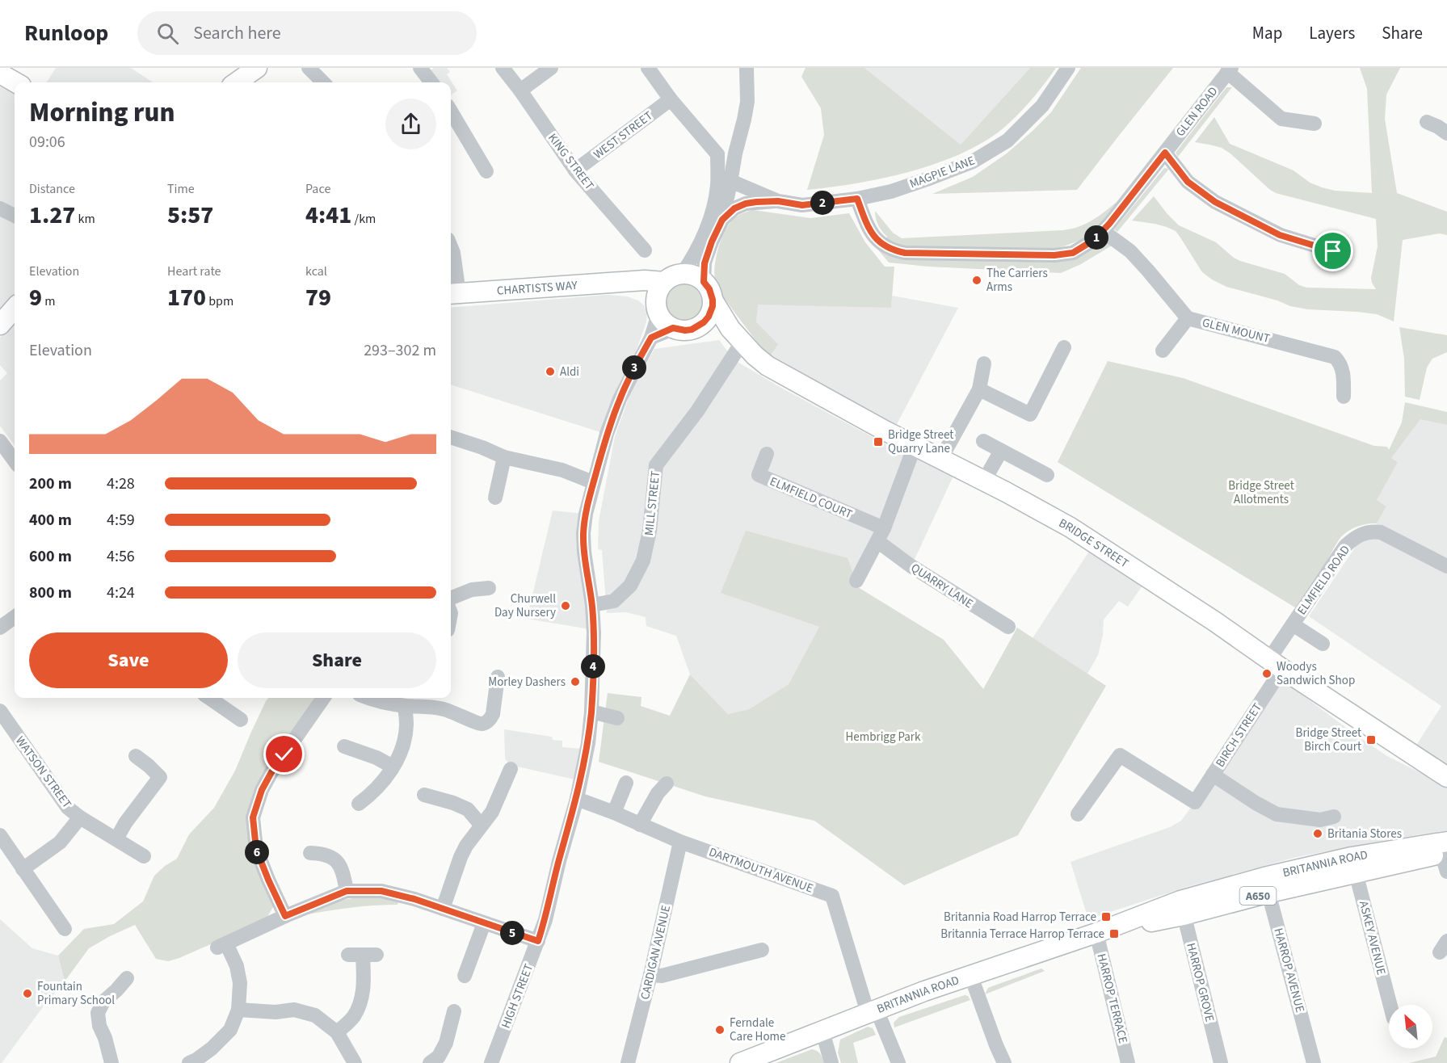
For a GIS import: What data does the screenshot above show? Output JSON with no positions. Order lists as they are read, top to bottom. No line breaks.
{"streets":{"main road":["CHARTISTS WAY","BRIDGE STREET","BRITANNIA ROAD","A650"],"street":["GLEN ROAD","WEST STREET","KING STREET","MAGPIE LANE","GLEN MOUNT","ELMFIELD COURT","MILL STREET","ELMFIELD ROAD","QUARRY LANE","BIRCH STREET","WATSON STREET","DARTMOUTH AVENUE","ASKEY AVENUE","CARDIGAN AVENUE","HARROP AVENUE","HARROP GROVE","HIGH STREET","HARROP TERRACE"]},"crossings":[["GLEN ROAD","MAGPIE LANE"],["GLEN ROAD","GLEN MOUNT"],["WEST STREET","KING STREET"],["CHARTISTS WAY","BRIDGE STREET"],["CHARTISTS WAY","HIGH STREET"],["ELMFIELD COURT","QUARRY LANE"],["MILL STREET","BRIDGE STREET"],["MILL STREET","HIGH STREET"],["BRIDGE STREET","ELMFIELD ROAD"],["BRIDGE STREET","BIRCH STREET"],["BRIDGE STREET","HIGH STREET"],["ELMFIELD ROAD","BIRCH STREET"],["BRITANNIA ROAD","DARTMOUTH AVENUE"],["BRITANNIA ROAD","ASKEY AVENUE"],["BRITANNIA ROAD","HARROP AVENUE"],["BRITANNIA ROAD","HARROP GROVE"],["BRITANNIA ROAD","HARROP TERRACE"],["DARTMOUTH AVENUE","CARDIGAN AVENUE"],["DARTMOUTH AVENUE","HIGH STREET"]],"parks":["Bridge Street Allotments","Hembrigg Park"],"places":{"other":["The Carriers Arms","Aldi","Churwell Day Nursery","Woodys Sandwich Shop","Morley Dashers","Britania Stores","Fountain Primary School","Ferndale Care Home"],"transit":["Bridge Street Quarry Lane","Bridge Street Birch Court","Britannia Road Harrop Terrace","Britannia Terrace Harrop Terrace"]},"north":"top left","page":{"header":"Runloop","search":"Search here","nav":["Map","Layers","Share"],"heading":["Morning run","09:06"],"stats":[["Distance","1.27 km"],["Time","5:57"],["Pace","4:41 /km"],["Elevation","9 m"],["Heart rate","170 bpm"],["kcal","79"]],"pins":["2","1","3","4","6","5"],"chart":["Elevation","293–302 m"],"list":[{"name":"200 m","note":"4:28"},{"name":"400 m","note":"4:59"},{"name":"600 m","note":"4:56"},{"name":"800 m","note":"4:24"}],"buttons":["Save","Share"]}}
